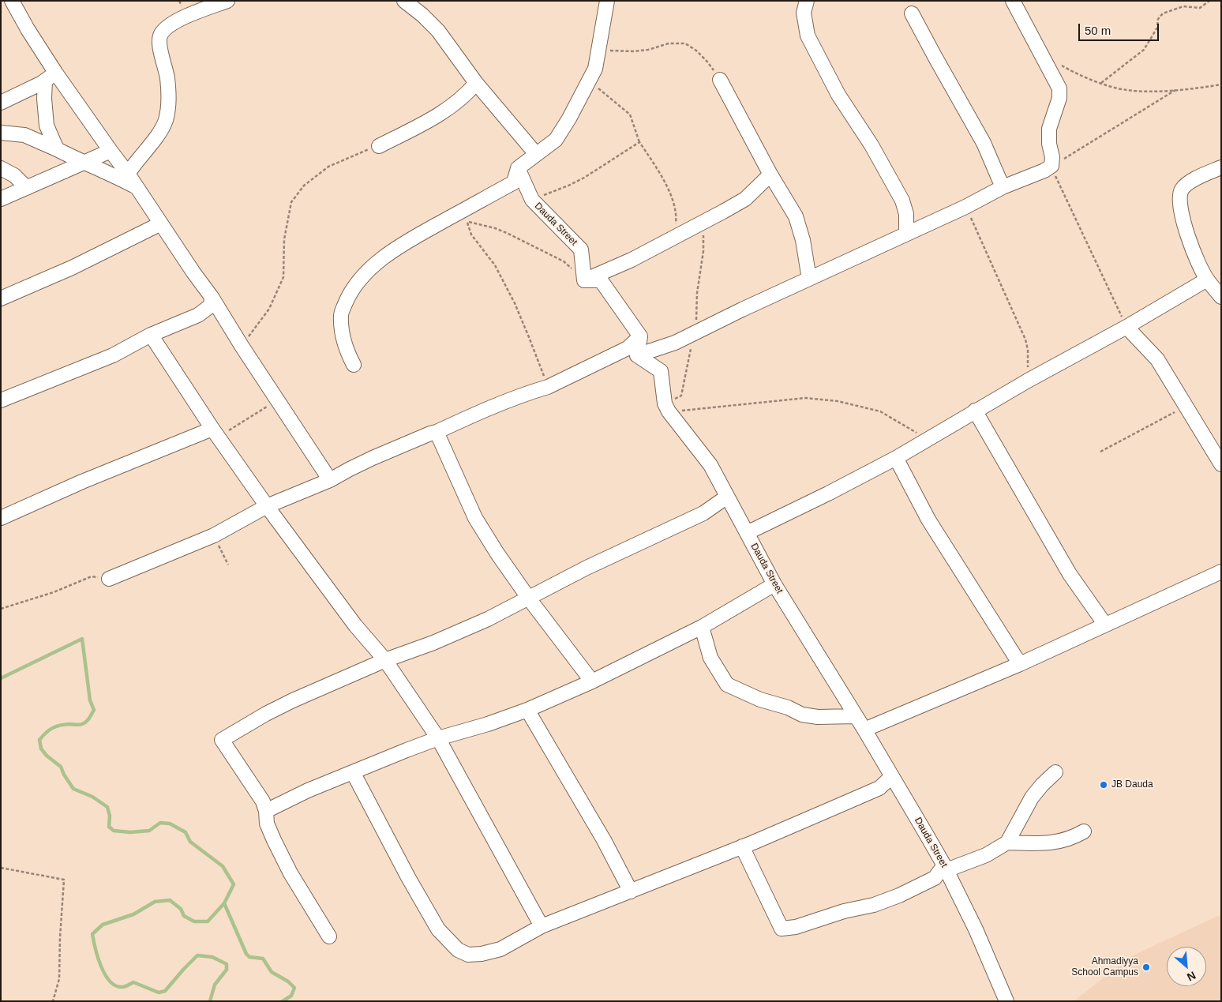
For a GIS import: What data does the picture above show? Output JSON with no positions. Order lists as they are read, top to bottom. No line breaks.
{"streets":{"street":["Dauda Street"]},"places":["JB Dauda","Ahmadiyya School Campus"],"scale_bar":"50 m","north":"bottom right"}
